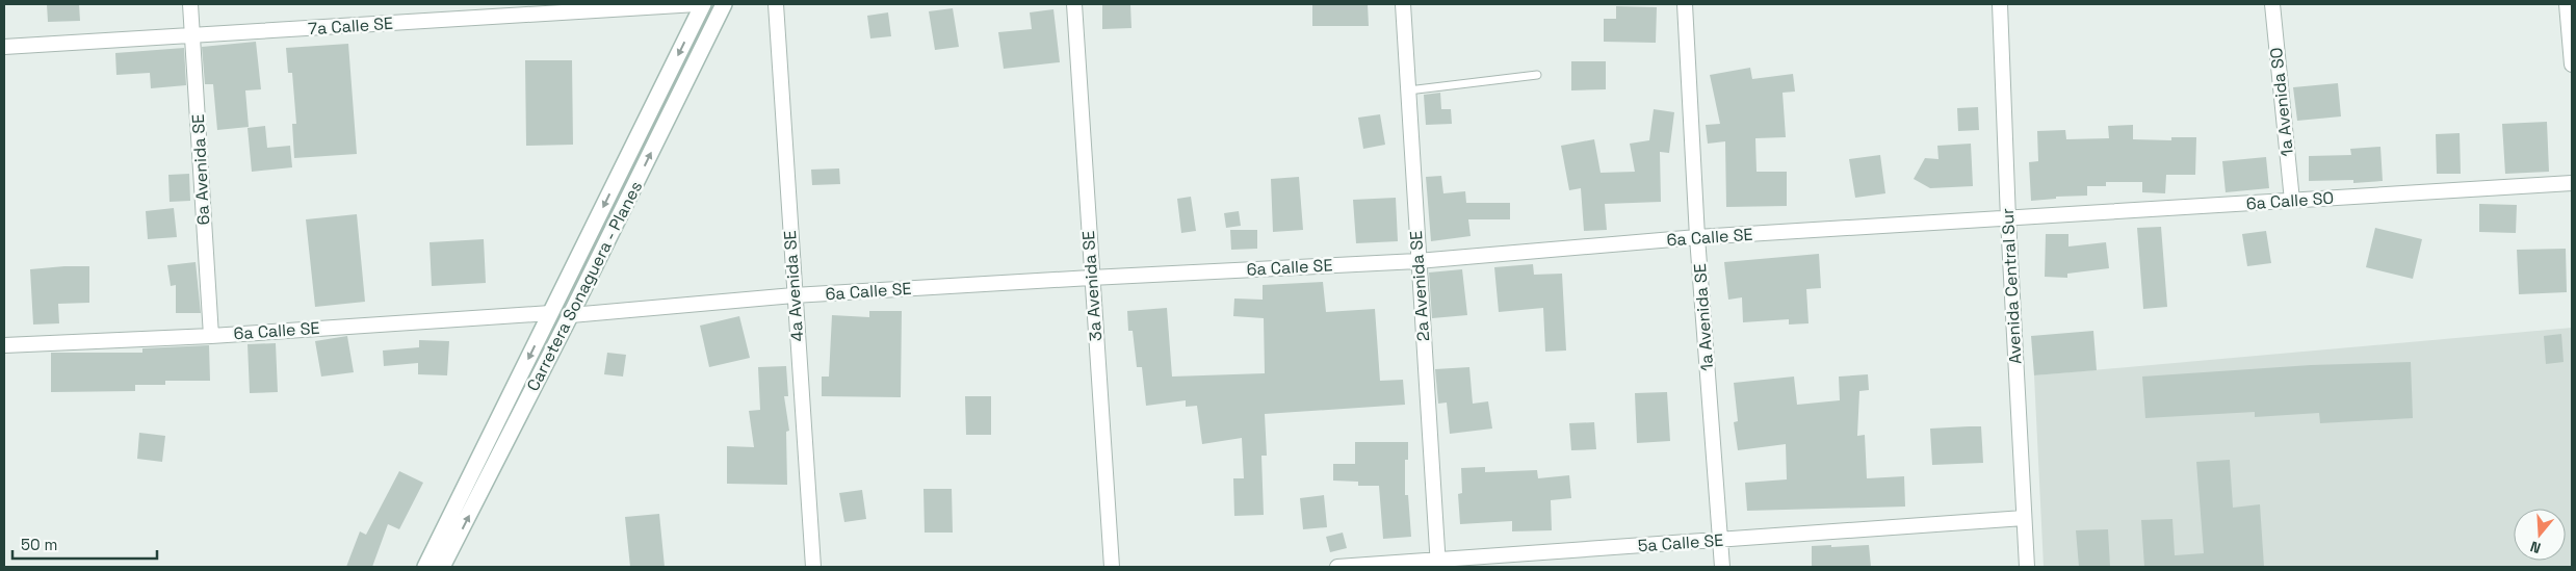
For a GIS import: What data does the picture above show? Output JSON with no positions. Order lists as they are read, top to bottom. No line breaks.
{"streets":{"main road":["Carretera Sonaguera - Planes"],"street":["7a Calle SE","1a Avenida SO","6a Avenida SE","6a Calle SO","6a Calle SE","4a Avenida SE","3a Avenida SE","2a Avenida SE","Avenida Central Sur","1a Avenida SE","5a Calle SE"]},"crossings":[["7a Calle SE","6a Avenida SE"],["1a Avenida SO","6a Calle SO"],["6a Avenida SE","6a Calle SE"],["6a Calle SO","6a Calle SE"],["6a Calle SO","Avenida Central Sur"],["6a Calle SE","Carretera Sonaguera - Planes"],["6a Calle SE","4a Avenida SE"],["6a Calle SE","3a Avenida SE"],["6a Calle SE","2a Avenida SE"],["6a Calle SE","Avenida Central Sur"],["6a Calle SE","1a Avenida SE"],["2a Avenida SE","5a Calle SE"],["Avenida Central Sur","5a Calle SE"],["1a Avenida SE","5a Calle SE"]],"scale_bar":"50 m","north":"bottom"}
